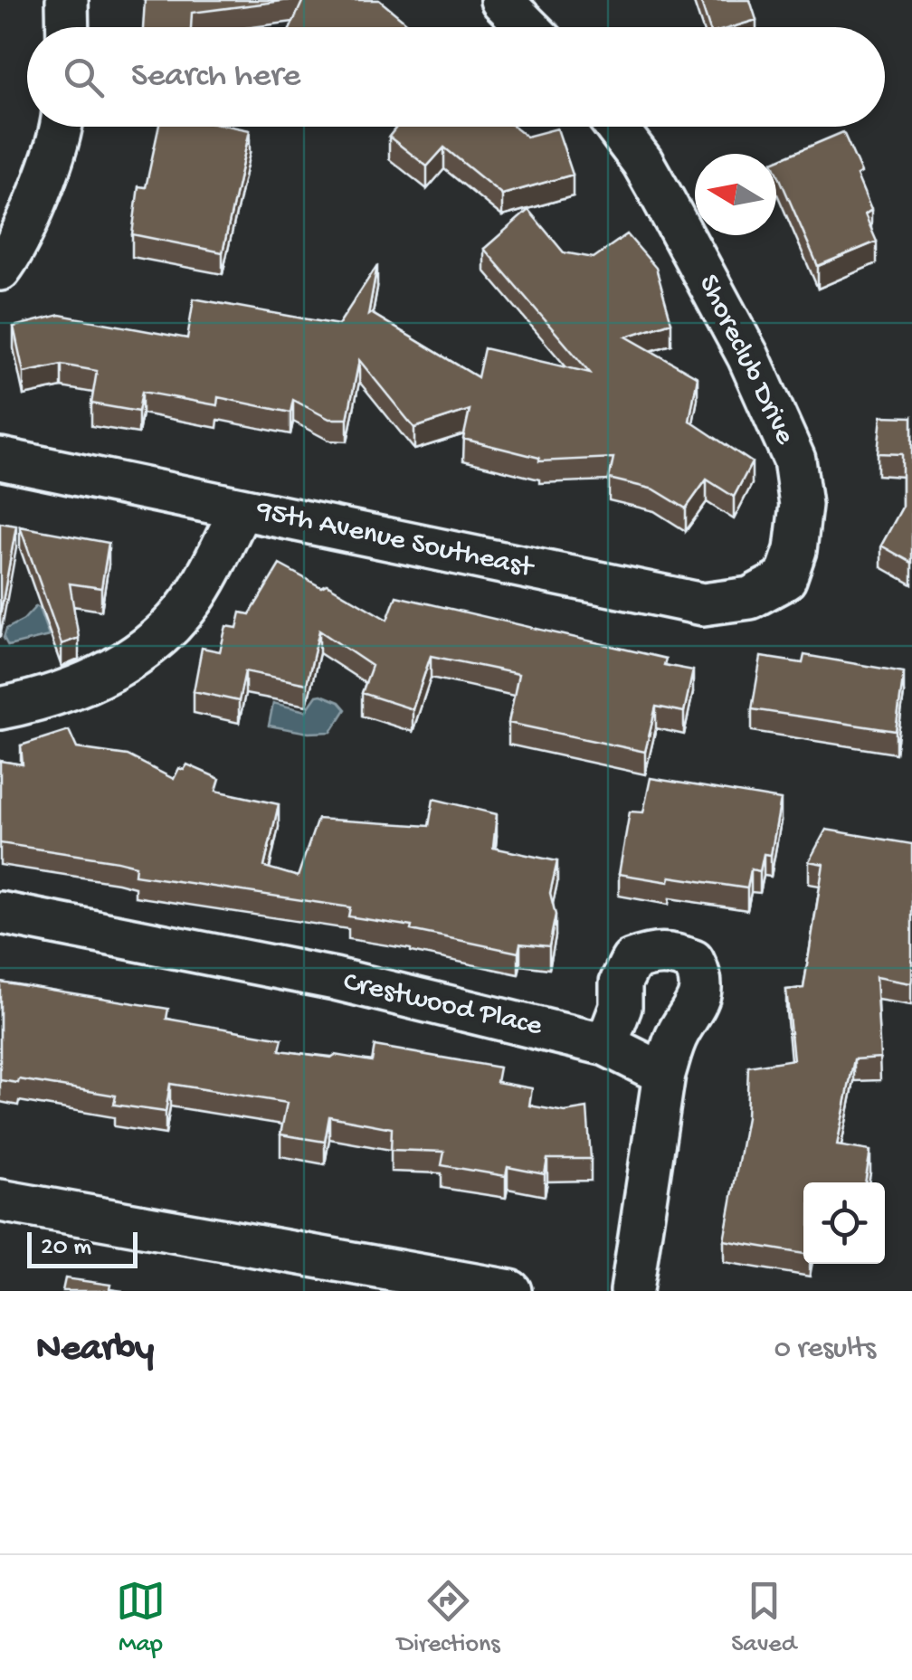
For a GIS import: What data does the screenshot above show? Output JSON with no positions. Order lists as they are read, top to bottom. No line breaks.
{"streets":{"street":["Shoreclub Drive","95th Avenue Southeast","Crestwood Place"]},"crossings":[["Shoreclub Drive","95th Avenue Southeast"]],"scale_bar":"20 m","north":"left","page":{"search":"Search here","scale":"20 m","heading":["Nearby","0 results"],"nav":["Map","Directions","Saved"]}}
